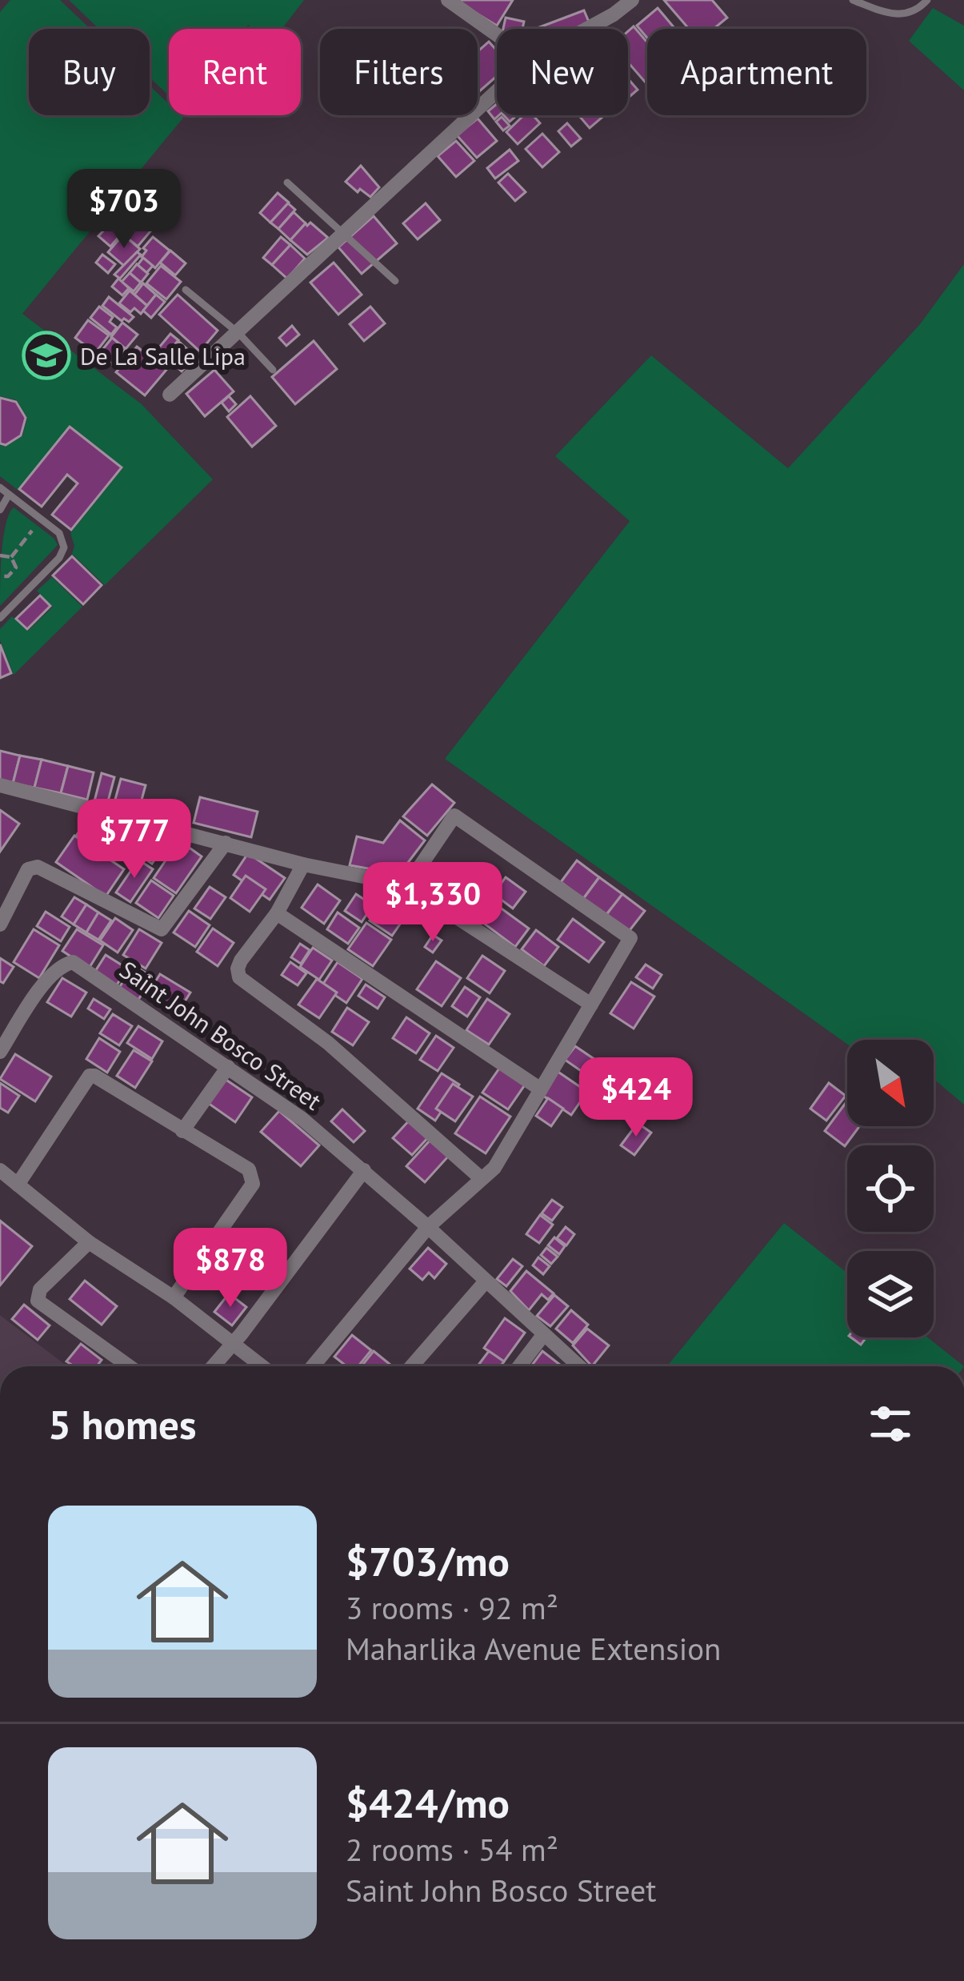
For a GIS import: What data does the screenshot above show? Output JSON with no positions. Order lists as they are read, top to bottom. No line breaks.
{"streets":{"street":["Saint John Bosco Street"]},"places":{"school or university":["De La Salle Lipa"]},"north":"bottom right","page":{"chip":["Buy","Rent","Filters","New","Apartment"],"price":["$703","$777","$1,330","$424","$878"],"heading":"5 homes","list":[{"name":"$703/mo","note":"3 rooms · 92 m² · Maharlika Avenue Extension"},{"name":"$424/mo","note":"2 rooms · 54 m² · Saint John Bosco Street"}]}}
